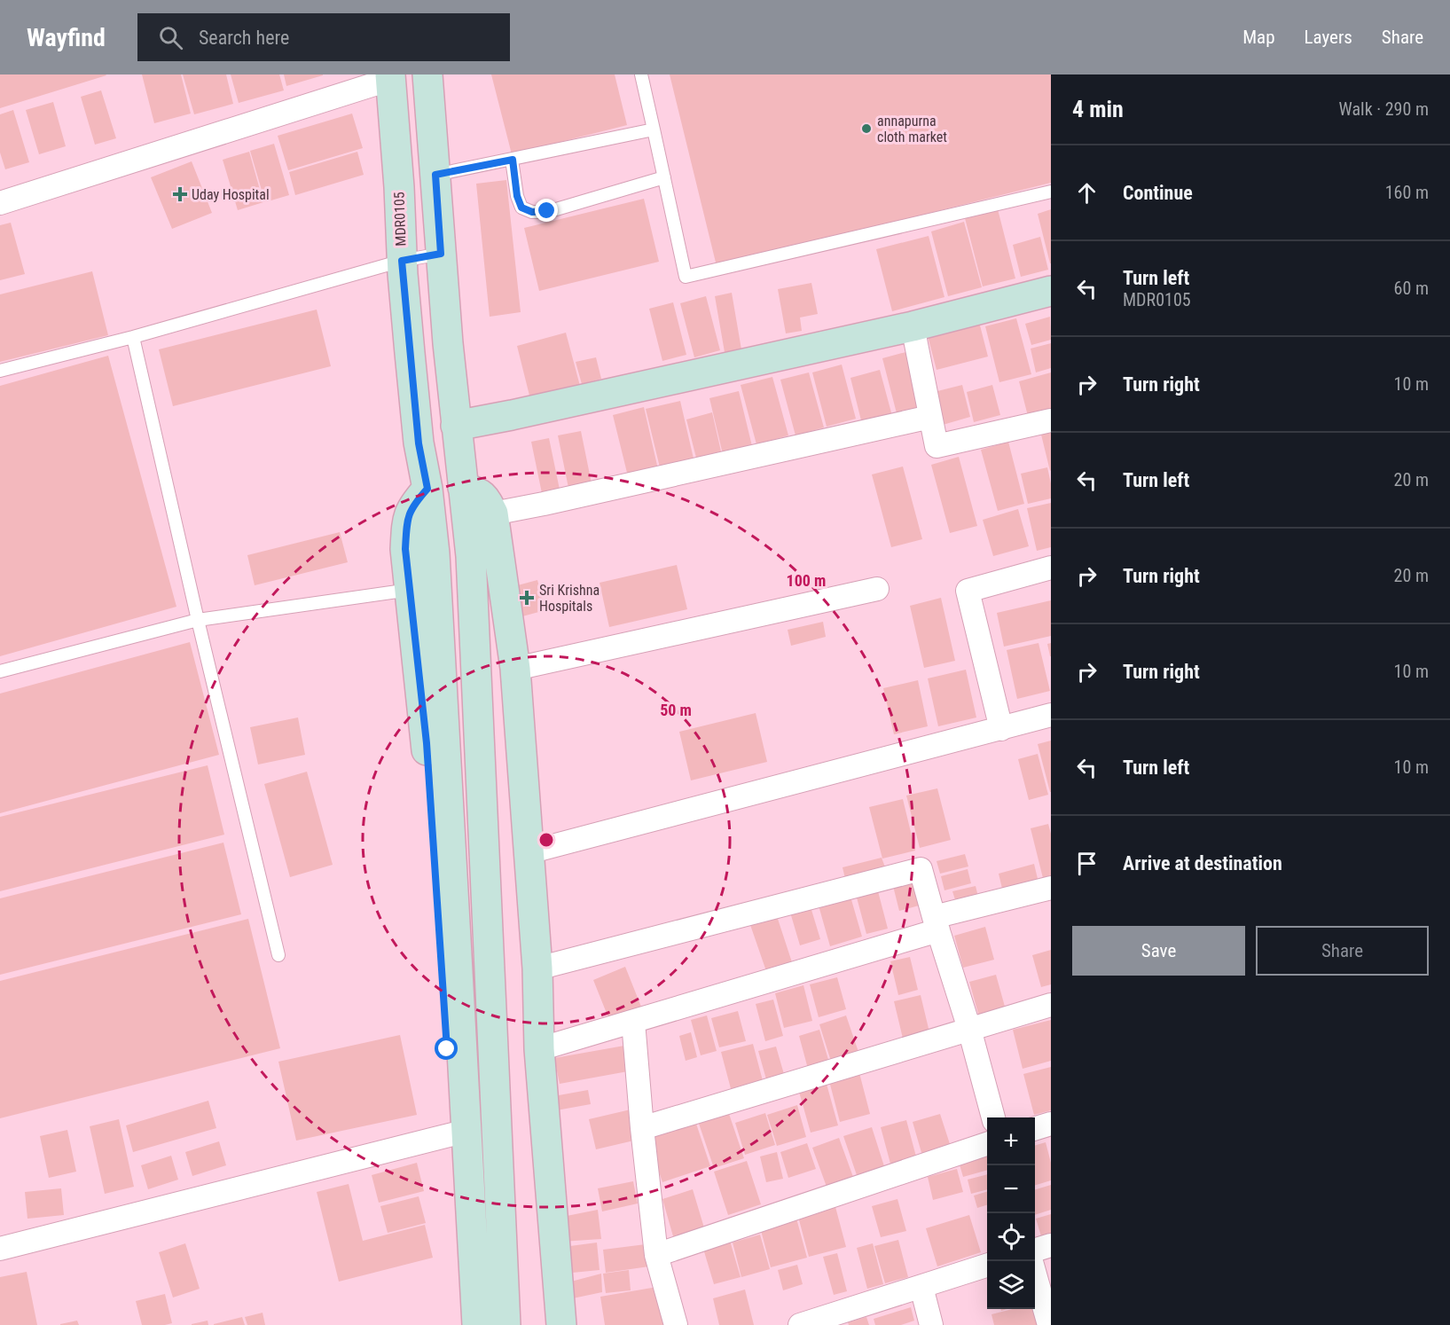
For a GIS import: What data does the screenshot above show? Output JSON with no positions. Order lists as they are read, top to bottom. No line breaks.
{"streets":{"main road":["MDR0105"]},"places":{"other":["annapurna cloth market"],"health":["Uday Hospital","Sri Krishna Hospitals"]},"page":{"header":"Wayfind","search":"Search here","nav":["Map","Layers","Share"],"heading":["4 min","Walk · 290 m"],"list":[["Continue","160 m"],["Turn left","MDR0105","60 m"],["Turn right","10 m"],["Turn left","20 m"],["Turn right","20 m"],["Turn right","10 m"],["Turn left","10 m"],"Arrive at destination"],"buttons":["Save","Share"],"map_buttons":["+","−"]},"rings":["100 m","50 m"]}
